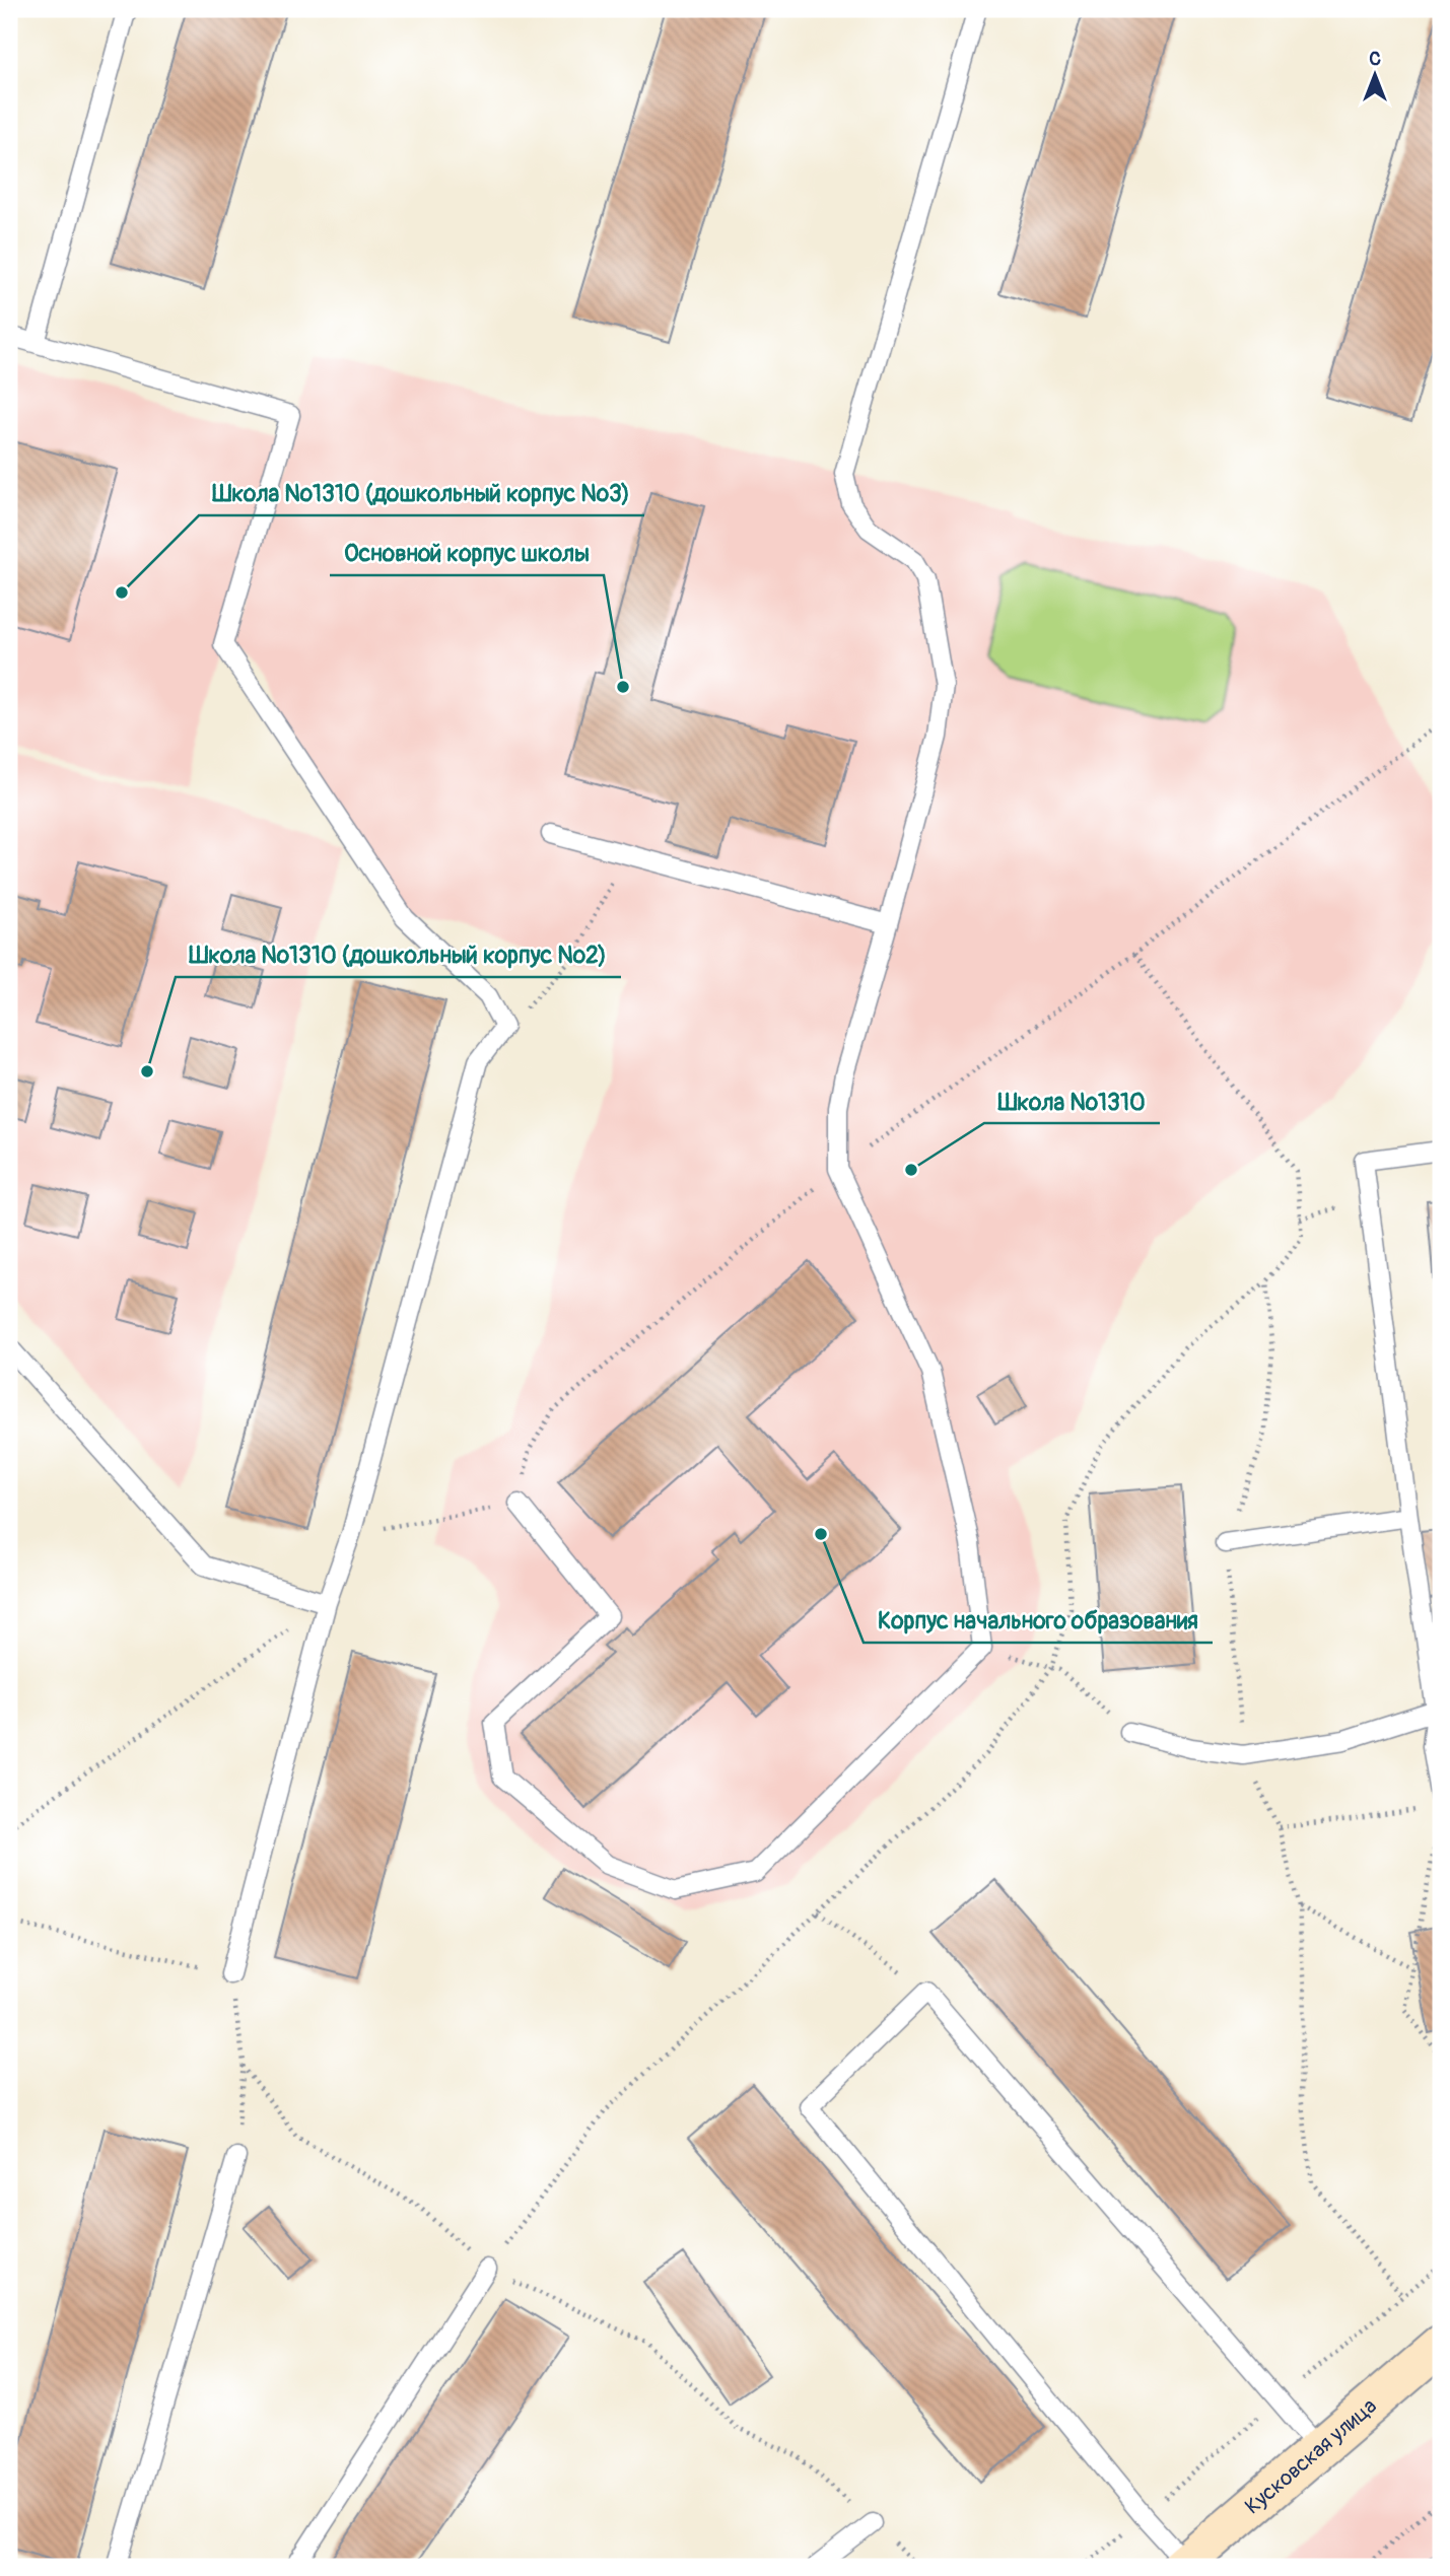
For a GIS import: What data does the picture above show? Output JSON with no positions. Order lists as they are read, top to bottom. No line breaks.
{"streets":{"street":["Кусковская улица"]},"places":["Школа №1310 (дошкольный корпус №3)","Основной корпус школы","Школа №1310 (дошкольный корпус №2)","Школа №1310","Корпус начального образования"],"north":"top"}
